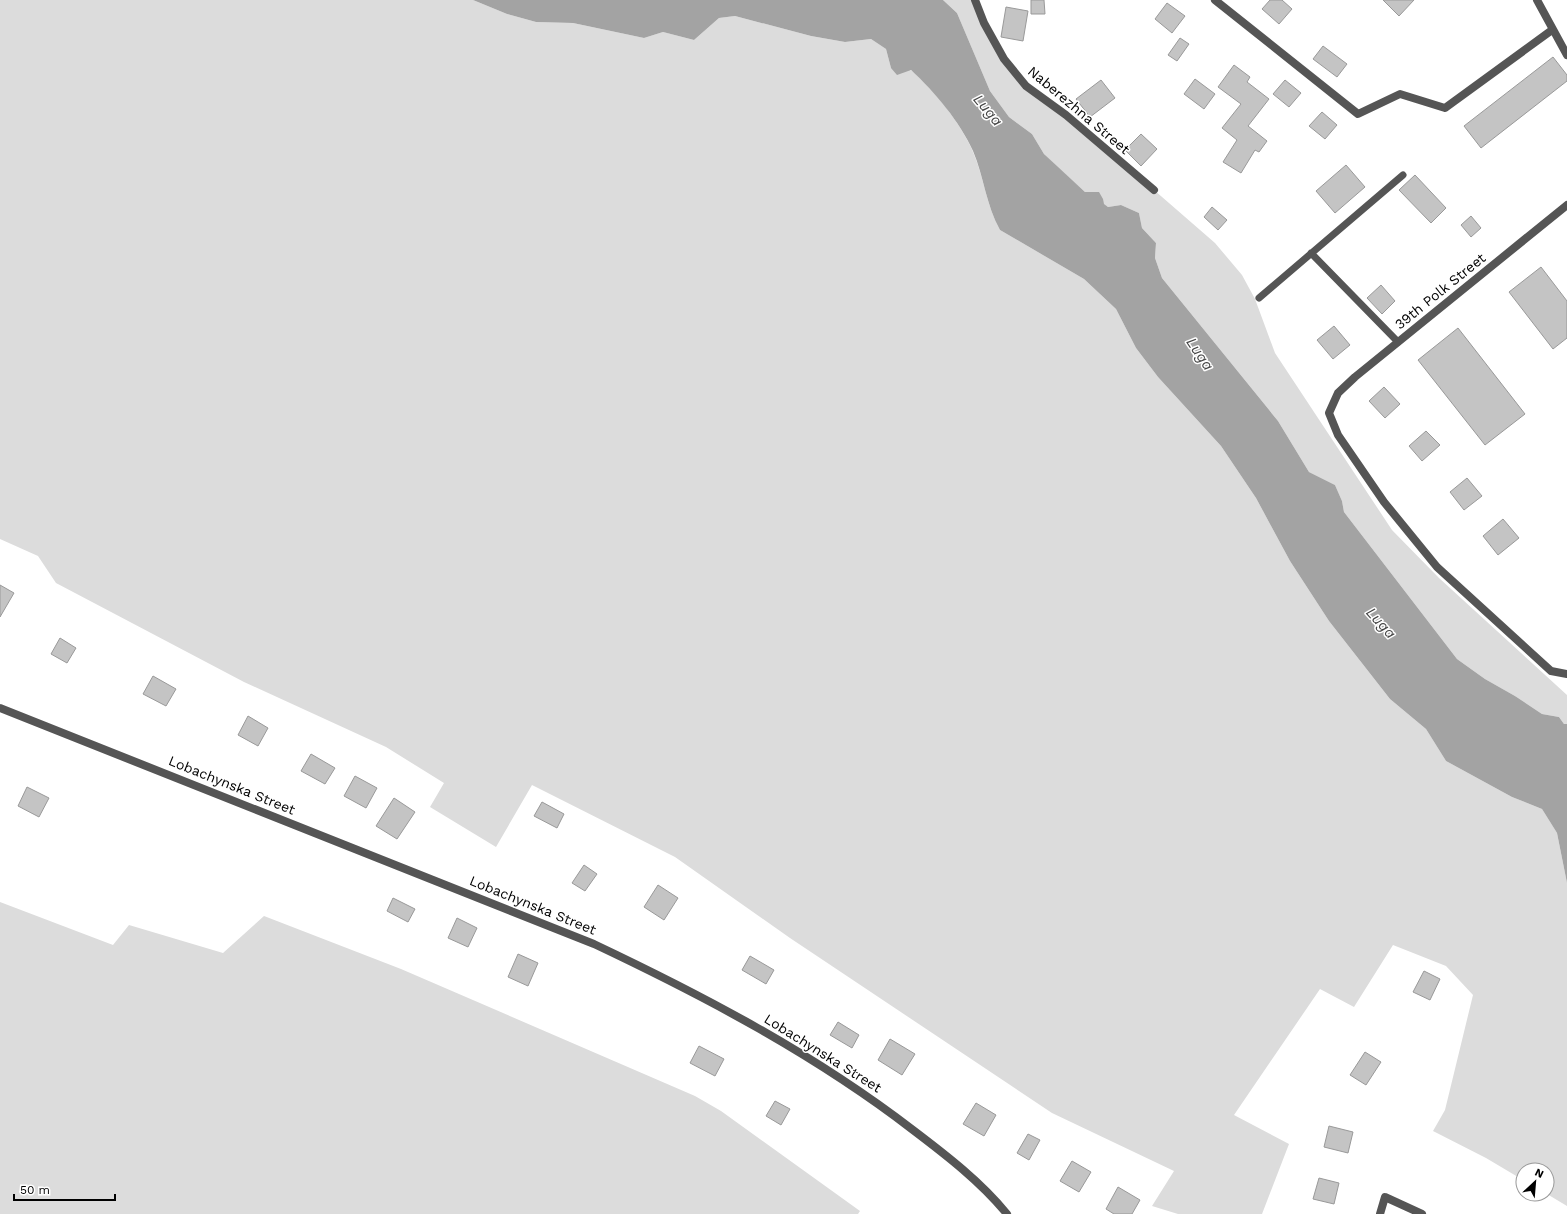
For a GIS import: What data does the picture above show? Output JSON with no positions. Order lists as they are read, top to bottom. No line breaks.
{"streets":{"street":["Naberezhna Street","39th Polk Street","Lobachynska Street"]},"water":["Luga"],"scale_bar":"50 m","north":"top right"}
